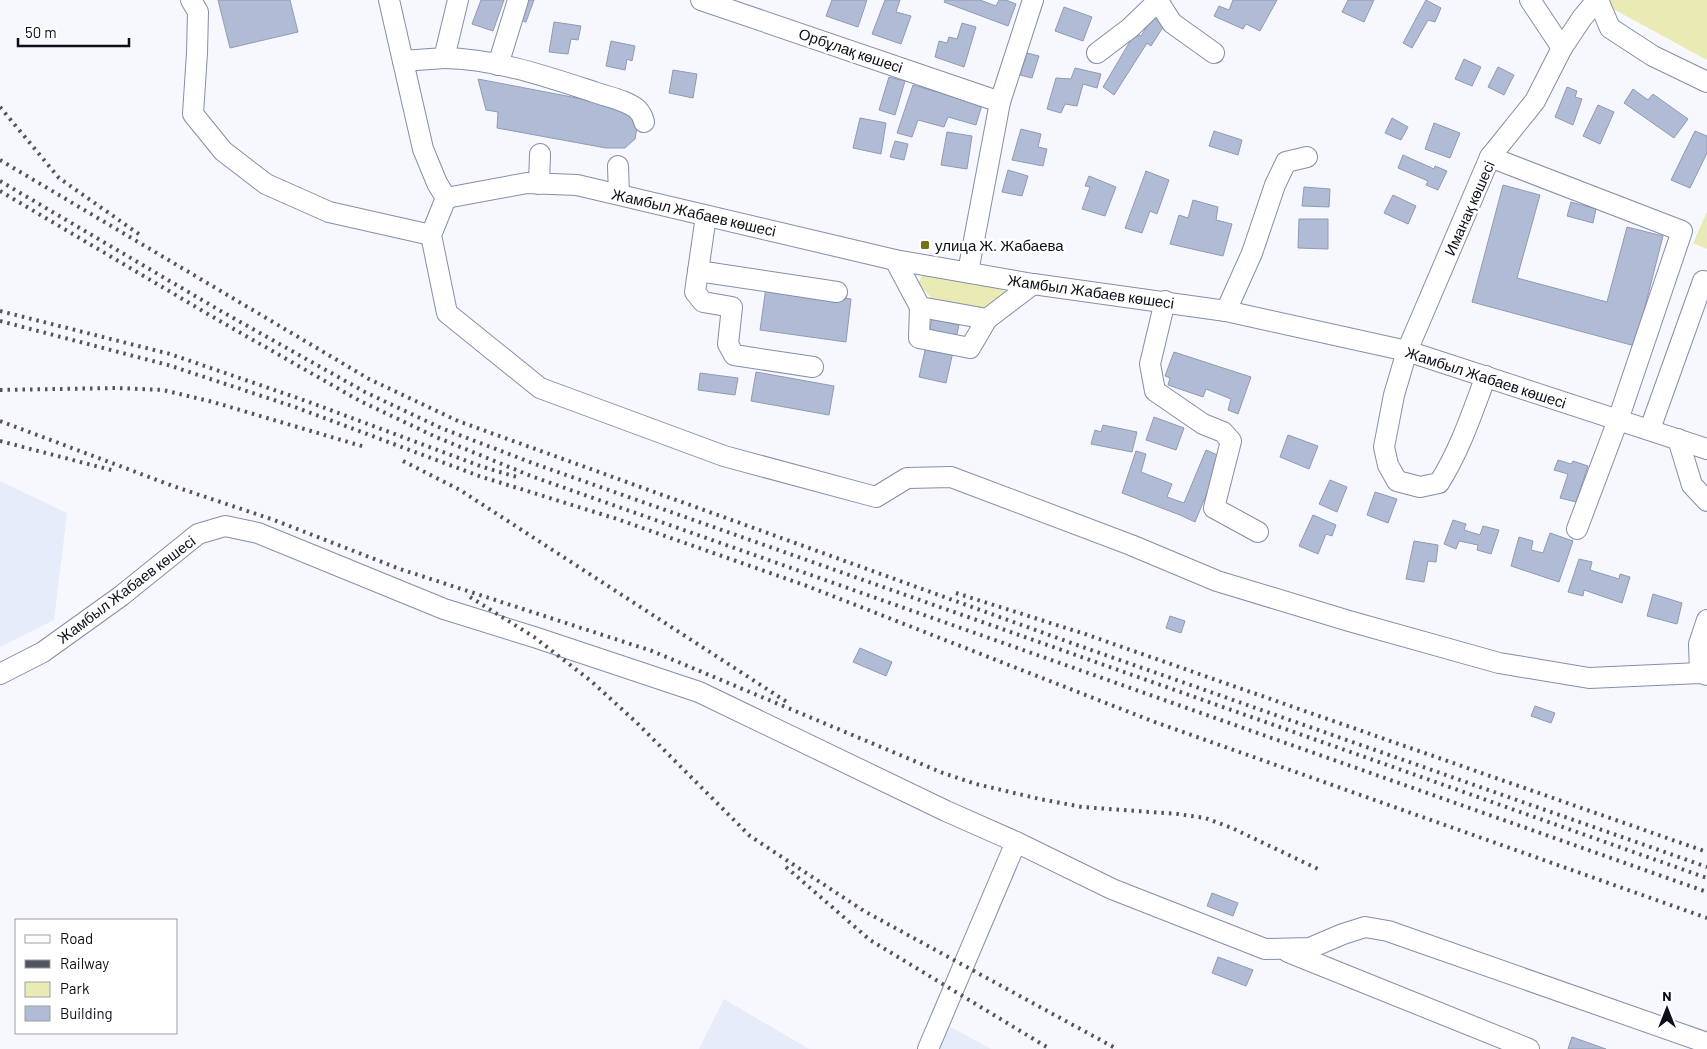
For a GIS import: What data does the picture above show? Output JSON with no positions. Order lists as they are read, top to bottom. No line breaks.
{"streets":{"street":["Орбұлақ көшесі","Иманақ көшесі","Жамбыл Жабаев көшесі"]},"crossings":[["Иманақ көшесі","Жамбыл Жабаев көшесі"]],"places":{"transit":["улица Ж. Жабаева"]},"legend":["Road","Railway","Park","Building"],"scale_bar":"50 m","north":"top"}
